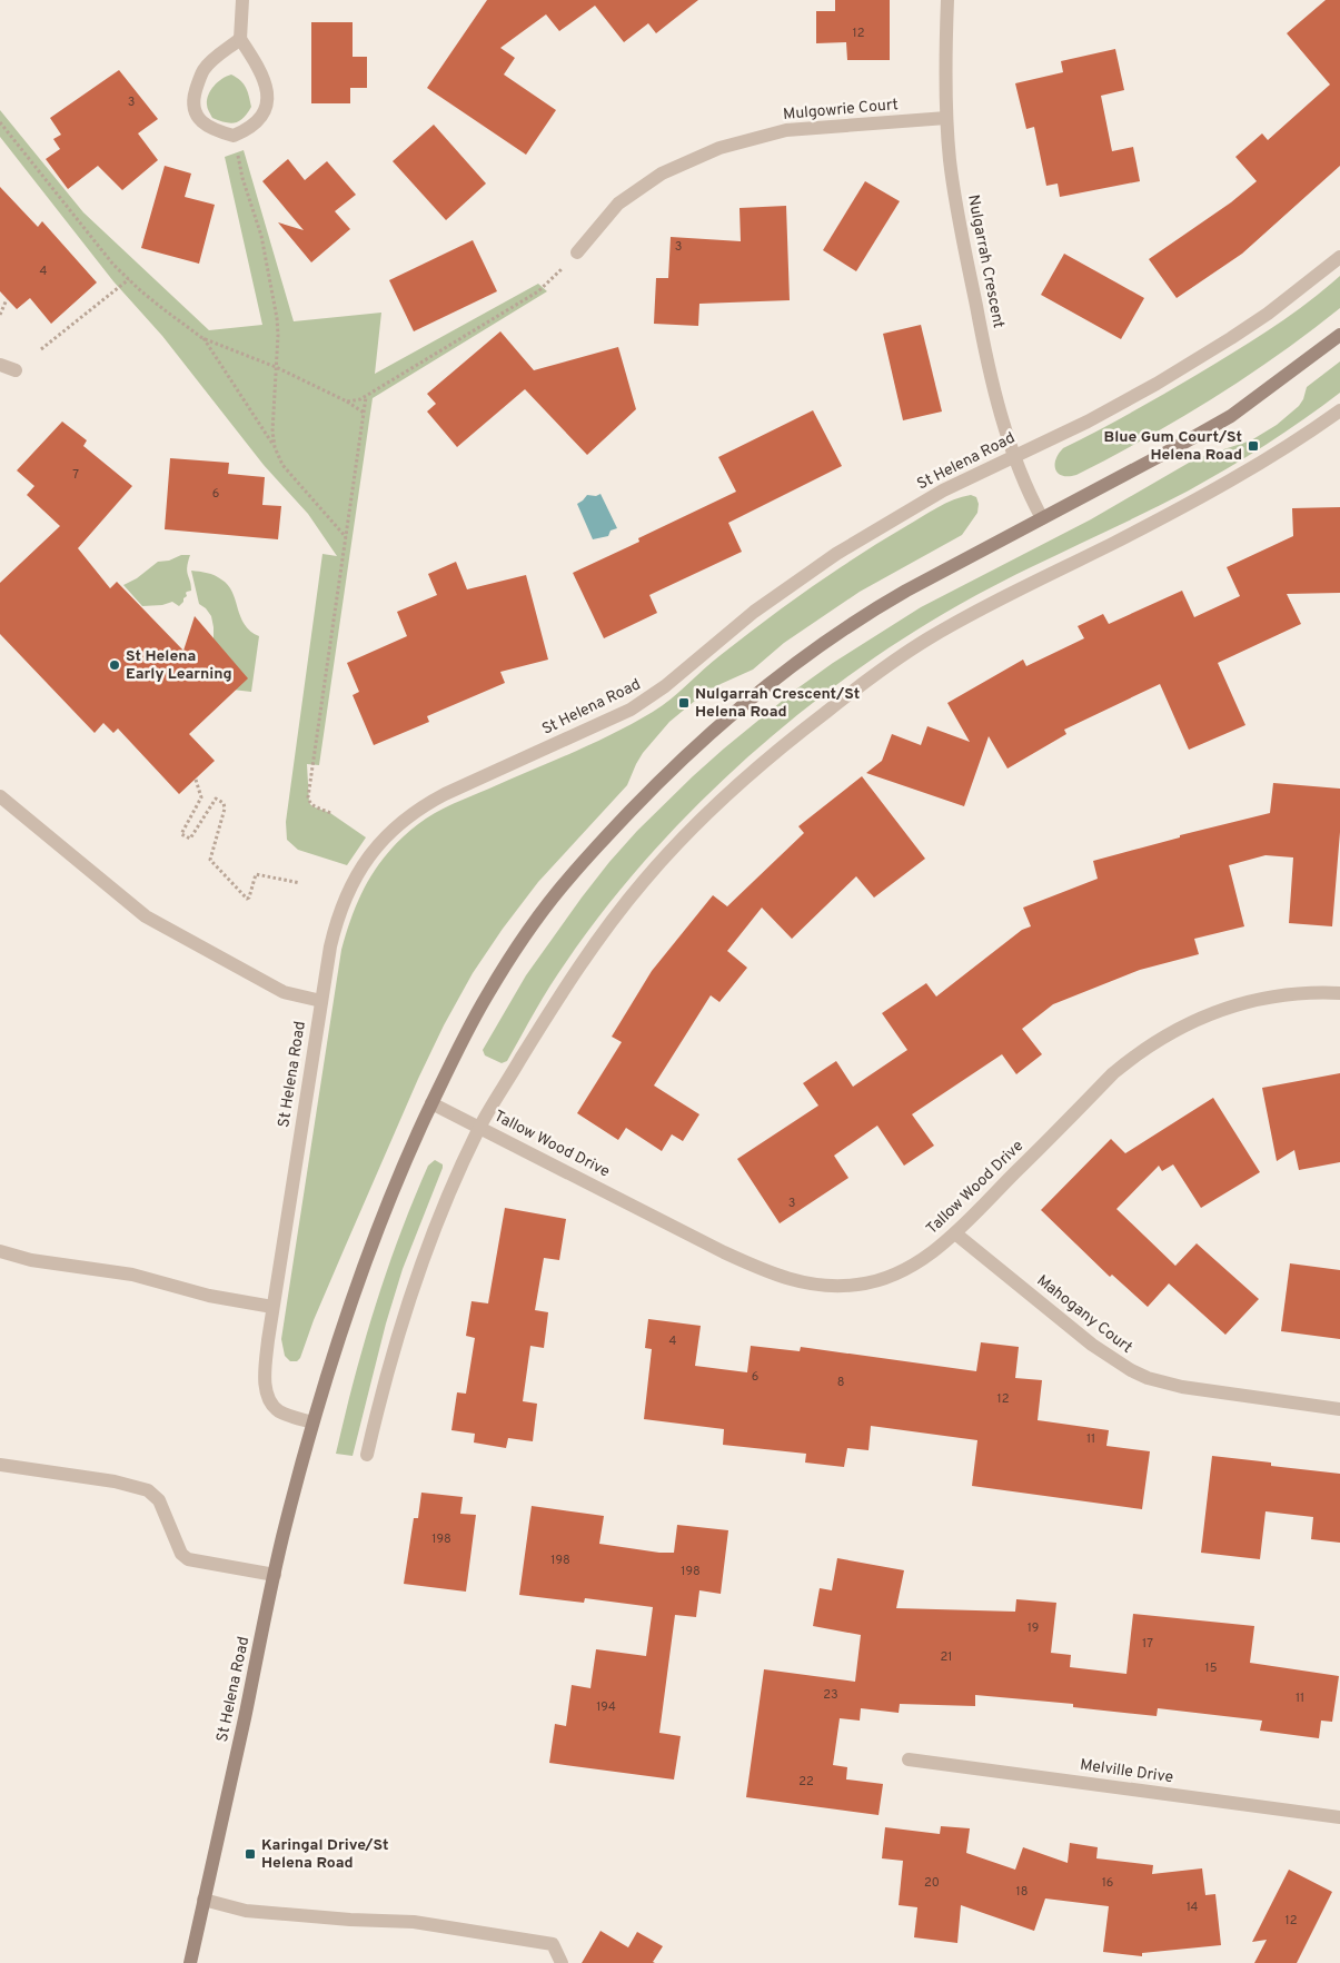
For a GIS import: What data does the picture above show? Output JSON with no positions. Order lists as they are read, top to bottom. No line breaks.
{"streets":{"main road":["St Helena Road"],"street":["Mulgowrie Court","Nulgarrah Crescent","Tallow Wood Drive","Mahogany Court","Melville Drive"]},"crossings":[["Mulgowrie Court","Nulgarrah Crescent"],["Nulgarrah Crescent","St Helena Road"],["St Helena Road","Tallow Wood Drive"],["Tallow Wood Drive","Mahogany Court"]],"places":{"transit":["Blue Gum Court/St Helena Road","Nulgarrah Crescent/St Helena Road","Karingal Drive/St Helena Road"],"other":["St Helena Early Learning"]},"house_numbers":["12","3","3","4","7","6","3","4","6","8","12","11","198","198","198","19","17","21","15","23","11","194","22","20","16","18","14","12"]}
